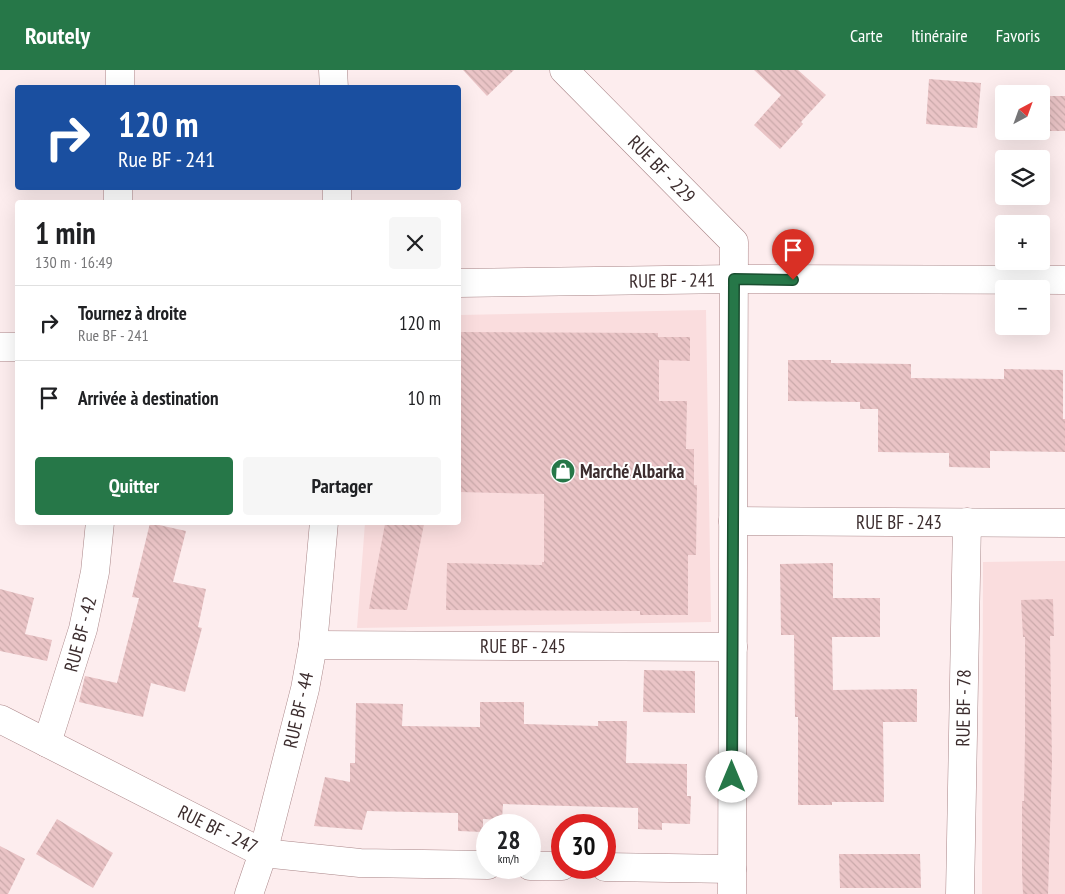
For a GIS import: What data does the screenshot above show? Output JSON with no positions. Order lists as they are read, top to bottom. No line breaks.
{"streets":{"street":["RUE BF - 229","RUE BF - 241","RUE BF - 243","RUE BF - 42","RUE BF - 245","RUE BF - 78","RUE BF - 44","RUE BF - 247"]},"crossings":[["RUE BF - 229","RUE BF - 241"],["RUE BF - 229","RUE BF - 243"],["RUE BF - 229","RUE BF - 245"],["RUE BF - 243","RUE BF - 78"],["RUE BF - 42","RUE BF - 247"],["RUE BF - 245","RUE BF - 44"],["RUE BF - 44","RUE BF - 247"]],"places":{"shop":["Marché Albarka"]},"north":"top right","page":{"header":"Routely","nav":["Carte","Itinéraire","Favoris"],"map_buttons":["+","−"],"turn":["120 m","Rue BF - 241"],"heading":["1 min","130 m · 16:49"],"list":[{"name":"Tournez à droite","note":"Rue BF - 241","value":"120 m"},{"name":"Arrivée à destination","value":"10 m"}],"buttons":["Quitter","Partager"],"speed":"28 km/h","limit":"30"}}
